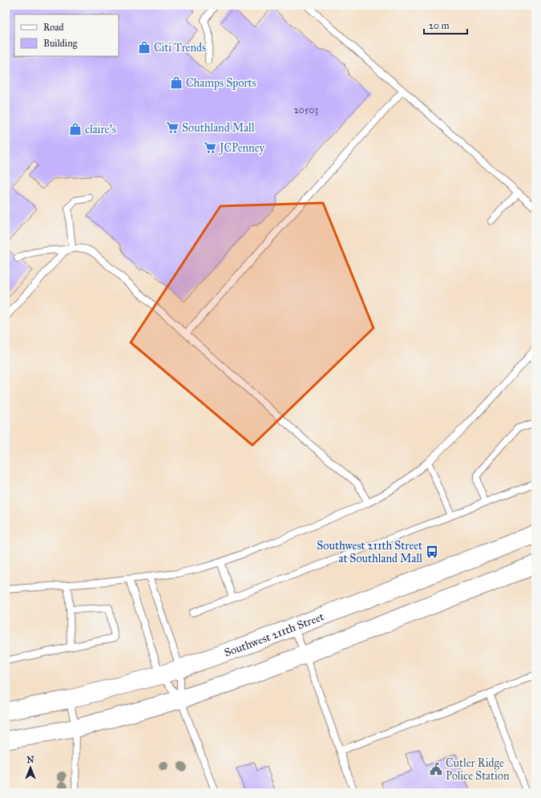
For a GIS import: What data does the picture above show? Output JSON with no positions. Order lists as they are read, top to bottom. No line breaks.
{"streets":{"main road":["Southwest 211th Street"]},"places":{"shop":["Citi Trends","Champs Sports","claire's"],"supermarket":["Southland Mall","JCPenney"],"bus stop":["Southwest 211th Street at Southland Mall"],"public building":["Cutler Ridge Police Station"]},"house_numbers":["20503"],"legend":["Road","Building"],"scale_bar":"20 m","north":"top"}
